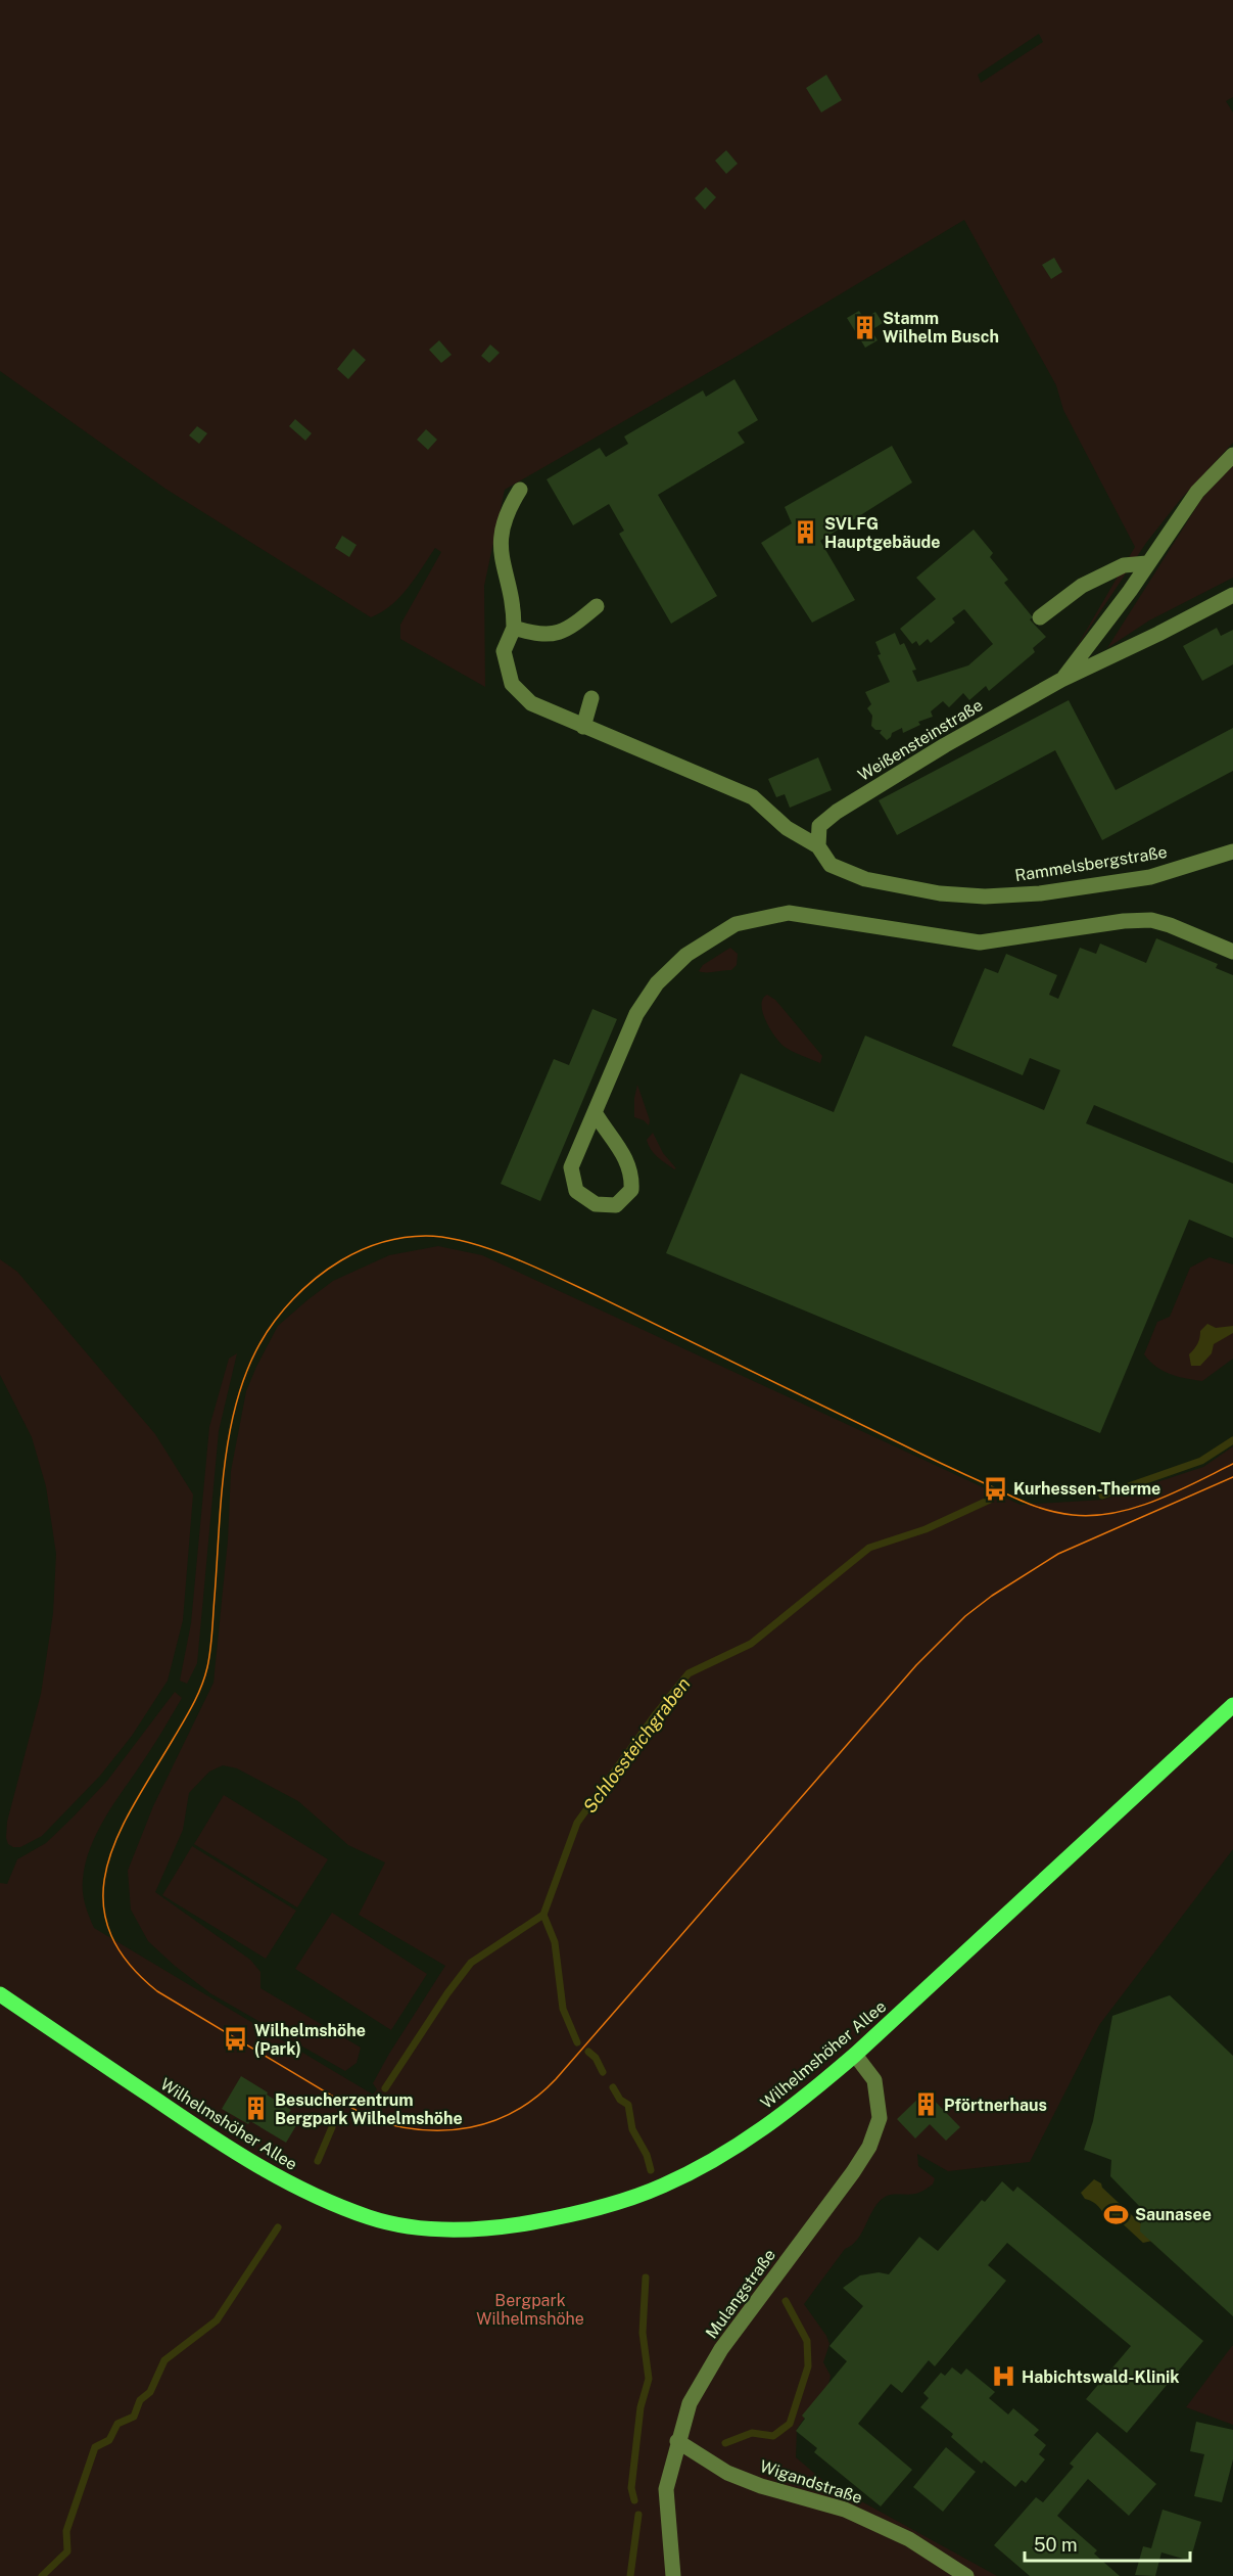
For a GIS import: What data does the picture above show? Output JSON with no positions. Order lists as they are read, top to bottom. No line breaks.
{"streets":{"main road":["Wilhelmshöher Allee"],"street":["Weißensteinstraße","Rammelsbergstraße","Mulangstraße","Wigandstraße"]},"crossings":[["Weißensteinstraße","Rammelsbergstraße"],["Wilhelmshöher Allee","Mulangstraße"],["Mulangstraße","Wigandstraße"]],"water":["Schlossteichgraben"],"parks":["Bergpark Wilhelmshöhe"],"places":{"building":["Stamm Wilhelm Busch","SVLFG Hauptgebäude","Pförtnerhaus","Besucherzentrum Bergpark Wilhelmshöhe"],"bus stop":["Kurhessen-Therme","Wilhelmshöhe (Park)"],"sports":["Saunasee"],"hospital":["Habichtswald-Klinik"]},"scale_bar":"50 m"}
